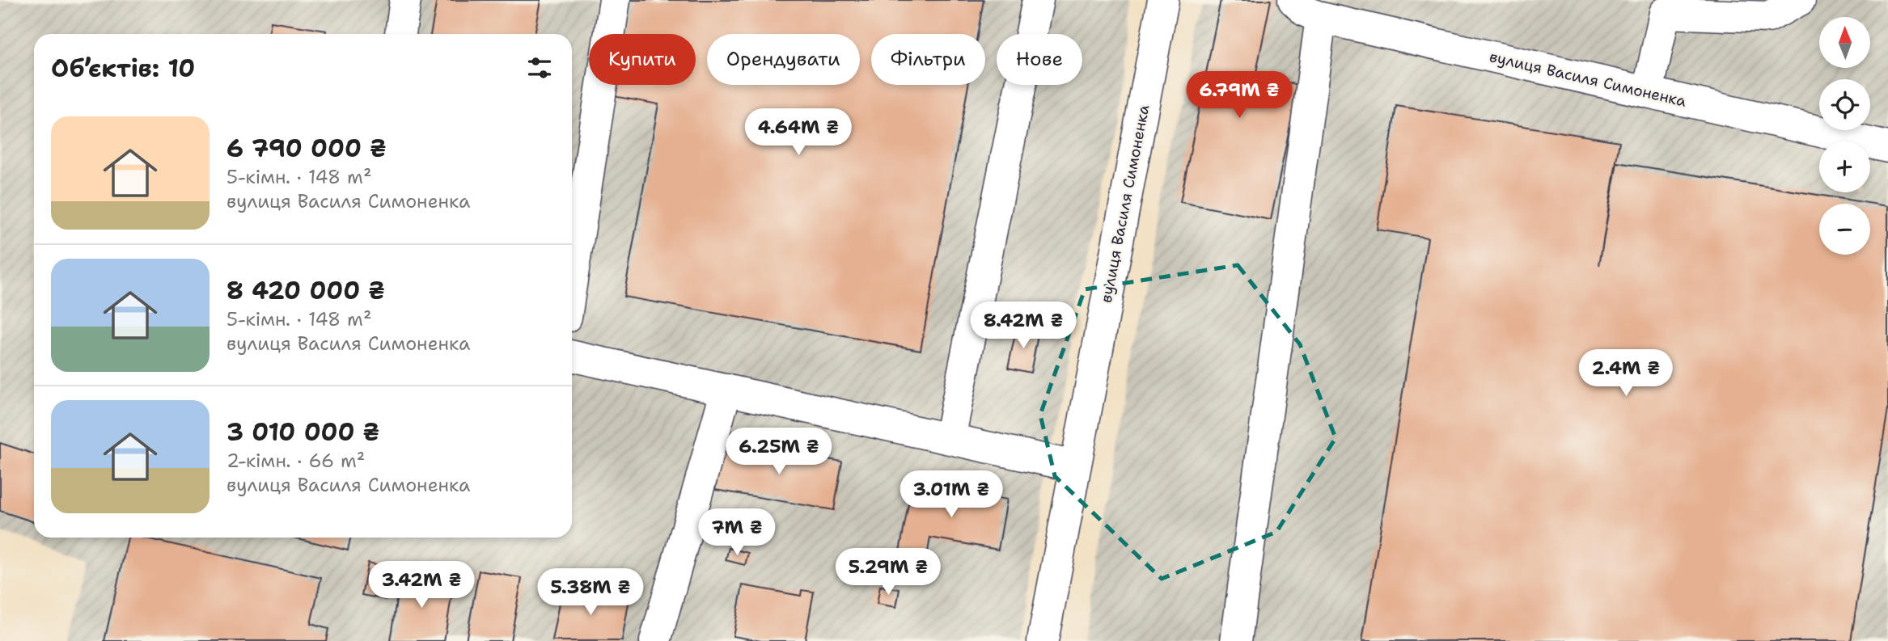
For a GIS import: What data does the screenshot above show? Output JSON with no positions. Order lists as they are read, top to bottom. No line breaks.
{"streets":{"street":["вулиця Василя Симоненка"]},"north":"top","page":{"map_buttons":["+","−"],"chip":["Купити","Орендувати","Фільтри","Нове"],"heading":"Об’єктів: 10","price":["6.79M ₴","4.64M ₴","8.42M ₴","2.4M ₴","6.25M ₴","3.01M ₴","7M ₴","5.29M ₴","3.42M ₴","5.38M ₴"],"list":[{"name":"6 790 000 ₴","note":"5-кімн. · 148 m² · вулиця Василя Симоненка"},{"name":"8 420 000 ₴","note":"5-кімн. · 148 m² · вулиця Василя Симоненка"},{"name":"3 010 000 ₴","note":"2-кімн. · 66 m² · вулиця Василя Симоненка"}]}}
